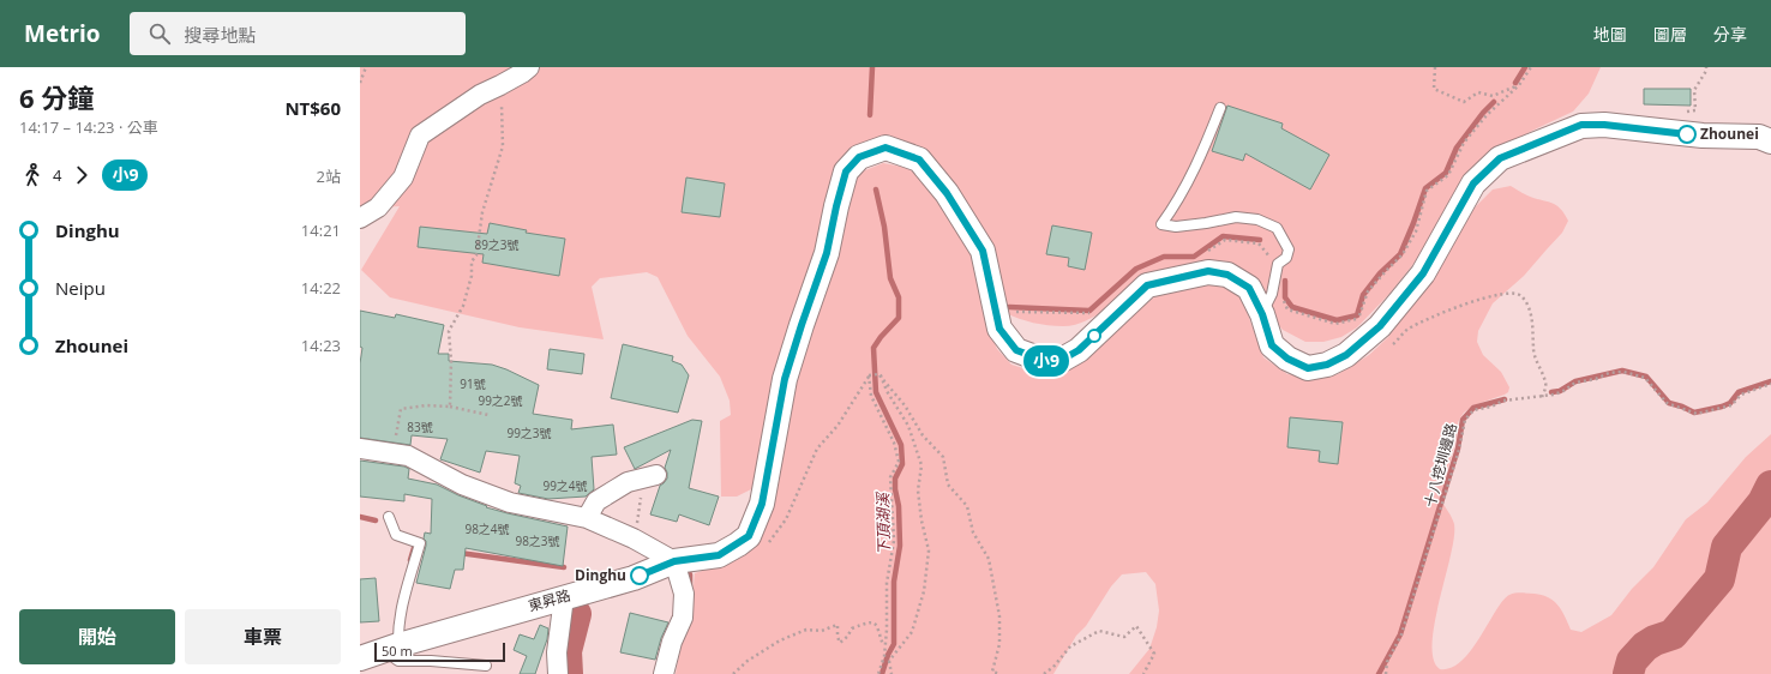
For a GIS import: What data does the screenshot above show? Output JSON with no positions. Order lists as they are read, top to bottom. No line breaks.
{"streets":{"street":["東昇路"],"path":["十八挖圳邊路"]},"water":["下頂湖溪"],"places":["Zhounei","Dinghu"],"lines":["bus line 小9"],"house_numbers":["89之3號","91號","99之2號","83號","99之3號","99之4號","98之4號","98之3號"],"scale_bar":"50 m","page":{"header":"Metrio","search":"搜尋地點","nav":["地圖","圖層","分享"],"heading":["6 分鐘","14:17 – 14:23 · 公車","NT$60"],"on_map":"小9","legs":["4","小9","2站"],"list":[{"name":"Dinghu","value":"14:21"},{"name":"Neipu","value":"14:22"},{"name":"Zhounei","value":"14:23"}],"buttons":["開始","車票"],"scale":"50 m"}}
